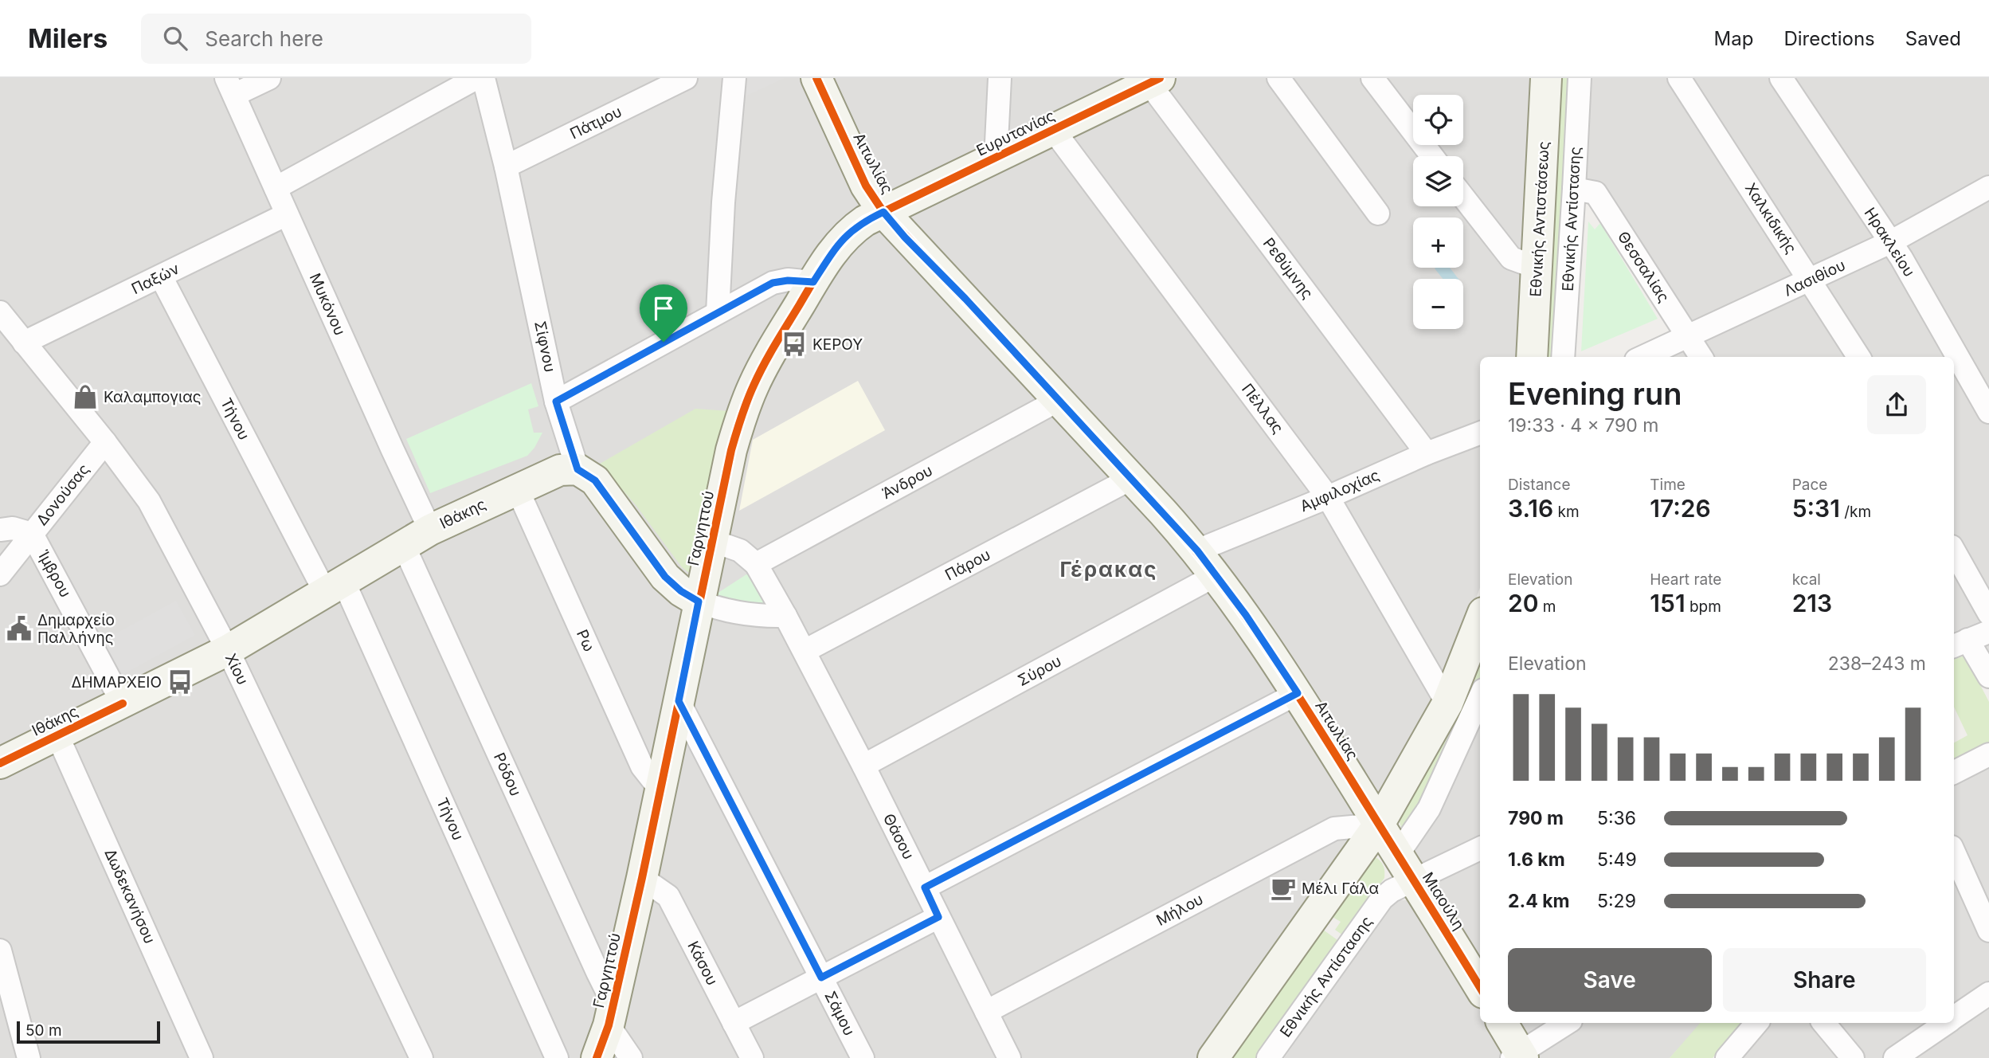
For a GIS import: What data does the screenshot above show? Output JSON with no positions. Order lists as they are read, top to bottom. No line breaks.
{"streets":{"street":["Πάτμου","Ευρυτανίας","Αιτωλίας","Χαλκιδικής","Εθνικής Αντιστάσεως","Εθνικής Αντίστασης","Ηρακλείου","Θεσσαλίας","Ρεθύμνης","Λασιθίου","Παξών","Μυκόνου","Σίφνου","Πέλλας","Τήνου","Άνδρου","Αμφιλοχίας","Δονούσας","Ιθάκης","Γαργηττού","Πάρου","Ίμβρου","Ρω","Χίου","Σύρου","Ρόδου","Θάσου","Δωδεκανήσου","Μιαούλη","Μήλου","Κάσου","Σάμου"]},"crossings":[["Πάτμου","Σίφνου"],["Ευρυτανίας","Αιτωλίας"],["Ευρυτανίας","Ρεθύμνης"],["Ευρυτανίας","Πέλλας"],["Ευρυτανίας","Γαργηττού"],["Αιτωλίας","Άνδρου"],["Αιτωλίας","Αμφιλοχίας"],["Αιτωλίας","Γαργηττού"],["Αιτωλίας","Πάρου"],["Αιτωλίας","Σύρου"],["Αιτωλίας","Μιαούλη"],["Αιτωλίας","Μήλου"],["Χαλκιδικής","Λασιθίου"],["Εθνικής Αντίστασης","Θεσσαλίας"],["Εθνικής Αντίστασης","Μιαούλη"],["Ηρακλείου","Λασιθίου"],["Θεσσαλίας","Λασιθίου"],["Ρεθύμνης","Αμφιλοχίας"],["Παξών","Μυκόνου"],["Παξών","Τήνου"],["Παξών","Χίου"],["Μυκόνου","Ιθάκης"],["Σίφνου","Ιθάκης"],["Πέλλας","Αμφιλοχίας"],["Τήνου","Ιθάκης"],["Άνδρου","Θάσου"],["Δονούσας","Ίμβρου"],["Δονούσας","Χίου"],["Ιθάκης","Ίμβρου"],["Ιθάκης","Ρω"],["Ιθάκης","Χίου"],["Ιθάκης","Ρόδου"],["Ιθάκης","Δωδεκανήσου"],["Γαργηττού","Ρω"],["Γαργηττού","Ρόδου"],["Γαργηττού","Θάσου"],["Γαργηττού","Κάσου"],["Γαργηττού","Σάμου"],["Πάρου","Θάσου"],["Σύρου","Θάσου"],["Θάσου","Μήλου"],["Μιαούλη","Μήλου"]],"districts":["Γέρακας"],"places":{"bus stop":["ΚΕΡΟΥ","ΔΗΜΑΡΧΕΙΟ"],"shop":["Καλαμπογιας"],"public building":["Δημαρχείο Παλλήνης"],"cafe":["Μέλι Γάλα"]},"scale_bar":"50 m","page":{"header":"Milers","search":"Search here","nav":["Map","Directions","Saved"],"map_buttons":["+","−"],"heading":["Evening run","19:33 · 4 × 790 m"],"stats":[["Distance","3.16 km"],["Time","17:26"],["Pace","5:31 /km"],["Elevation","20 m"],["Heart rate","151 bpm"],["kcal","213"]],"chart":["Elevation","238–243 m"],"list":[{"name":"790 m","note":"5:36"},{"name":"1.6 km","note":"5:49"},{"name":"2.4 km","note":"5:29"}],"buttons":["Save","Share"],"scale":"50 m"}}
